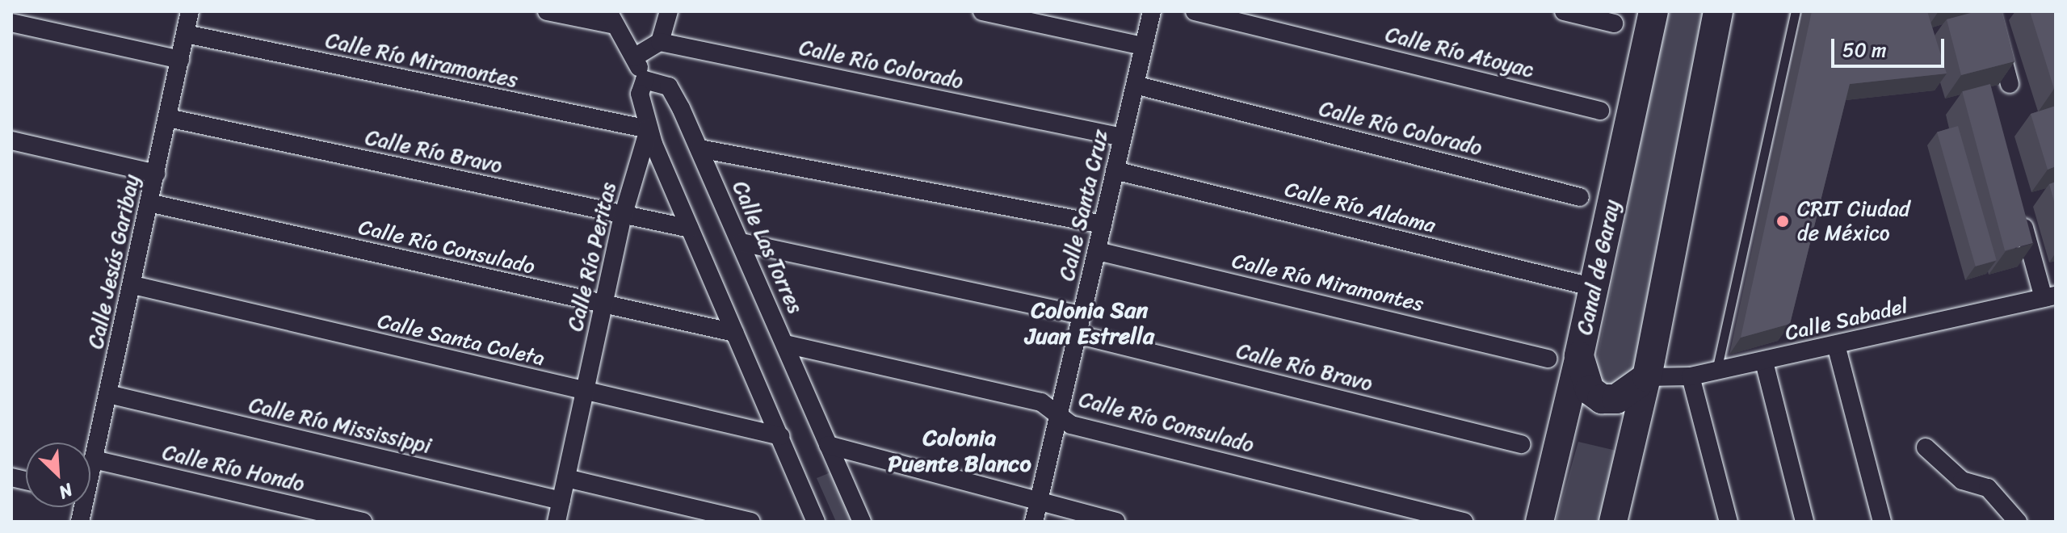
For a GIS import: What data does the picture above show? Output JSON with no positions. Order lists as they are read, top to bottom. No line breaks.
{"streets":{"highway":["Canal de Garay"],"street":["Calle Río Atoyac","Calle Río Miramontes","Calle Río Colorado","Calle Río Bravo","Calle Santa Cruz","Calle Río Aldama","Calle Río Consulado","Calle Las Torres","Calle Río Peritas","Calle Jesús Garibay","Calle Sabadel","Calle Santa Coleta","Calle Río Mississippi","Calle Río Hondo"]},"crossings":[["Calle Río Miramontes","Calle Santa Cruz"],["Calle Río Miramontes","Calle Río Peritas"],["Calle Río Miramontes","Calle Jesús Garibay"],["Calle Río Colorado","Calle Santa Cruz"],["Calle Río Bravo","Calle Santa Cruz"],["Calle Río Bravo","Calle Río Peritas"],["Calle Río Bravo","Calle Jesús Garibay"],["Calle Santa Cruz","Calle Río Aldama"],["Calle Santa Cruz","Calle Río Consulado"],["Calle Río Aldama","Canal de Garay"],["Calle Río Consulado","Calle Las Torres"],["Calle Río Consulado","Calle Río Peritas"],["Calle Río Consulado","Calle Jesús Garibay"],["Calle Río Peritas","Calle Santa Coleta"],["Calle Río Peritas","Calle Río Mississippi"],["Calle Jesús Garibay","Calle Santa Coleta"],["Calle Jesús Garibay","Calle Río Mississippi"],["Calle Jesús Garibay","Calle Río Hondo"]],"districts":["Colonia San Juan Estrella","Colonia Puente Blanco"],"places":["CRIT Ciudad de México"],"scale_bar":"50 m","north":"bottom right"}
